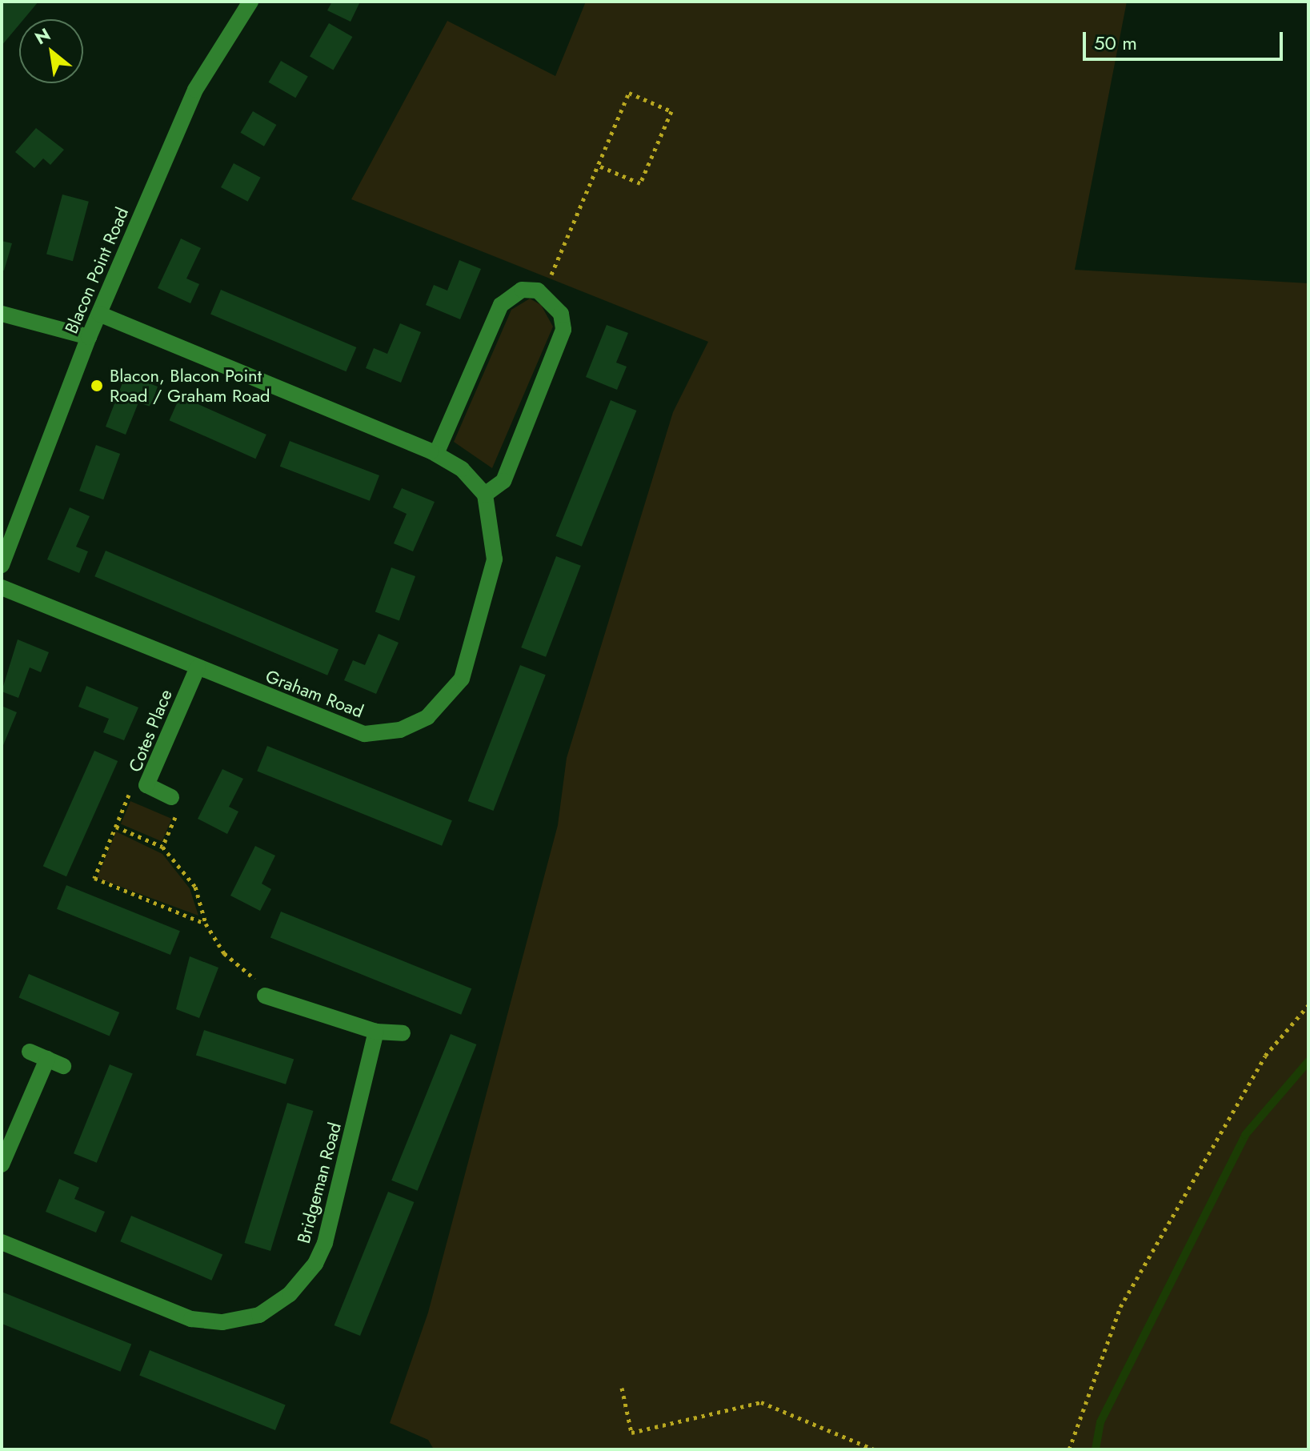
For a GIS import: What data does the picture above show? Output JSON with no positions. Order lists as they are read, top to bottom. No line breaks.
{"streets":{"street":["Blacon Point Road","Graham Road","Cotes Place","Bridgeman Road"]},"crossings":[["Graham Road","Cotes Place"]],"places":["Blacon, Blacon Point Road / Graham Road"],"scale_bar":"50 m","north":"top left"}
